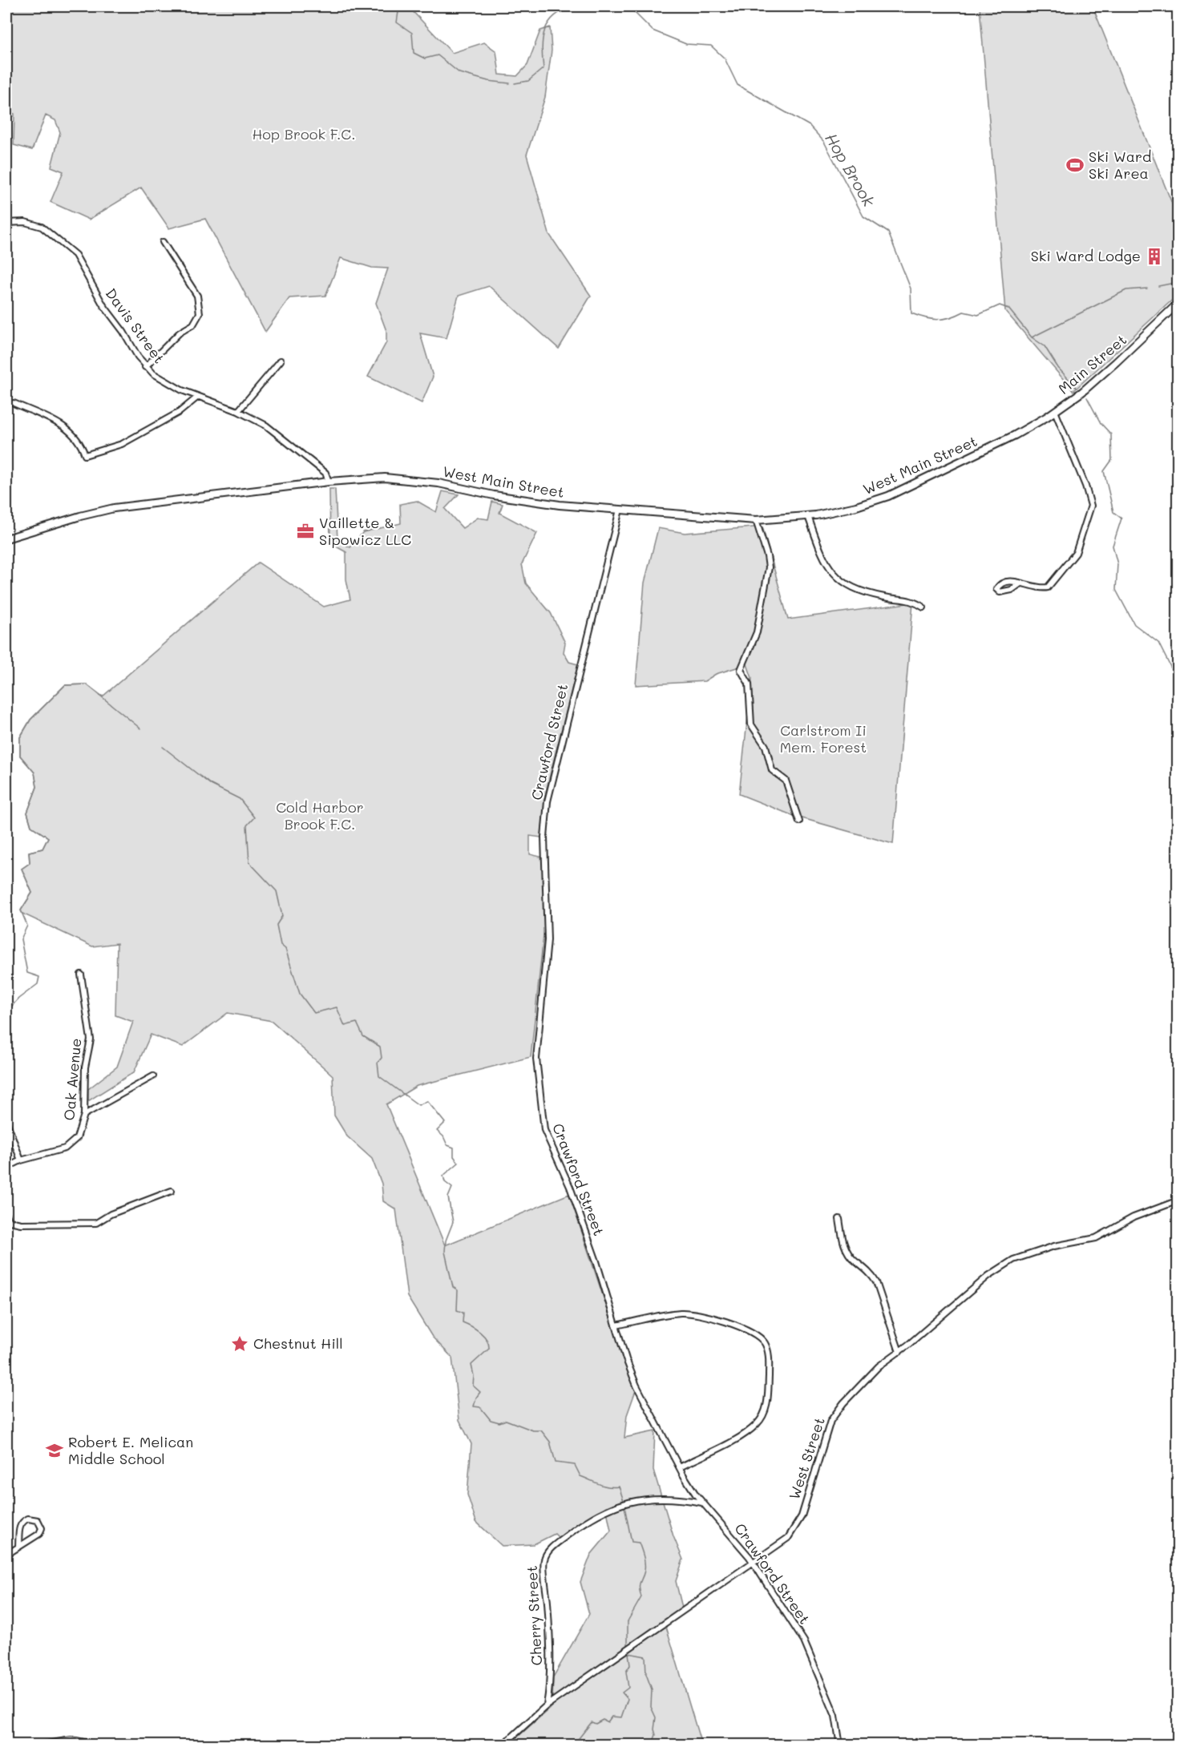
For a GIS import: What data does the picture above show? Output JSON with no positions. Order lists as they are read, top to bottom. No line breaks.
{"streets":{"main road":["Main Street","West Main Street"],"street":["Davis Street","Crawford Street","Oak Avenue","West Street","Cherry Street"]},"crossings":[["Davis Street","West Main Street"],["Main Street","West Main Street"],["West Main Street","Crawford Street"],["Crawford Street","West Street"],["Crawford Street","Cherry Street"],["West Street","Cherry Street"]],"water":["Hop Brook"],"parks":["Hop Brook F.C.","Carlstrom Ii Mem. Forest","Cold Harbor Brook F.C."],"places":{"sports":["Ski Ward Ski Area"],"building":["Ski Ward Lodge"],"office":["Vaillette & Sipowicz LLC"],"place":["Chestnut Hill"],"school or university":["Robert E. Melican Middle School"]}}
